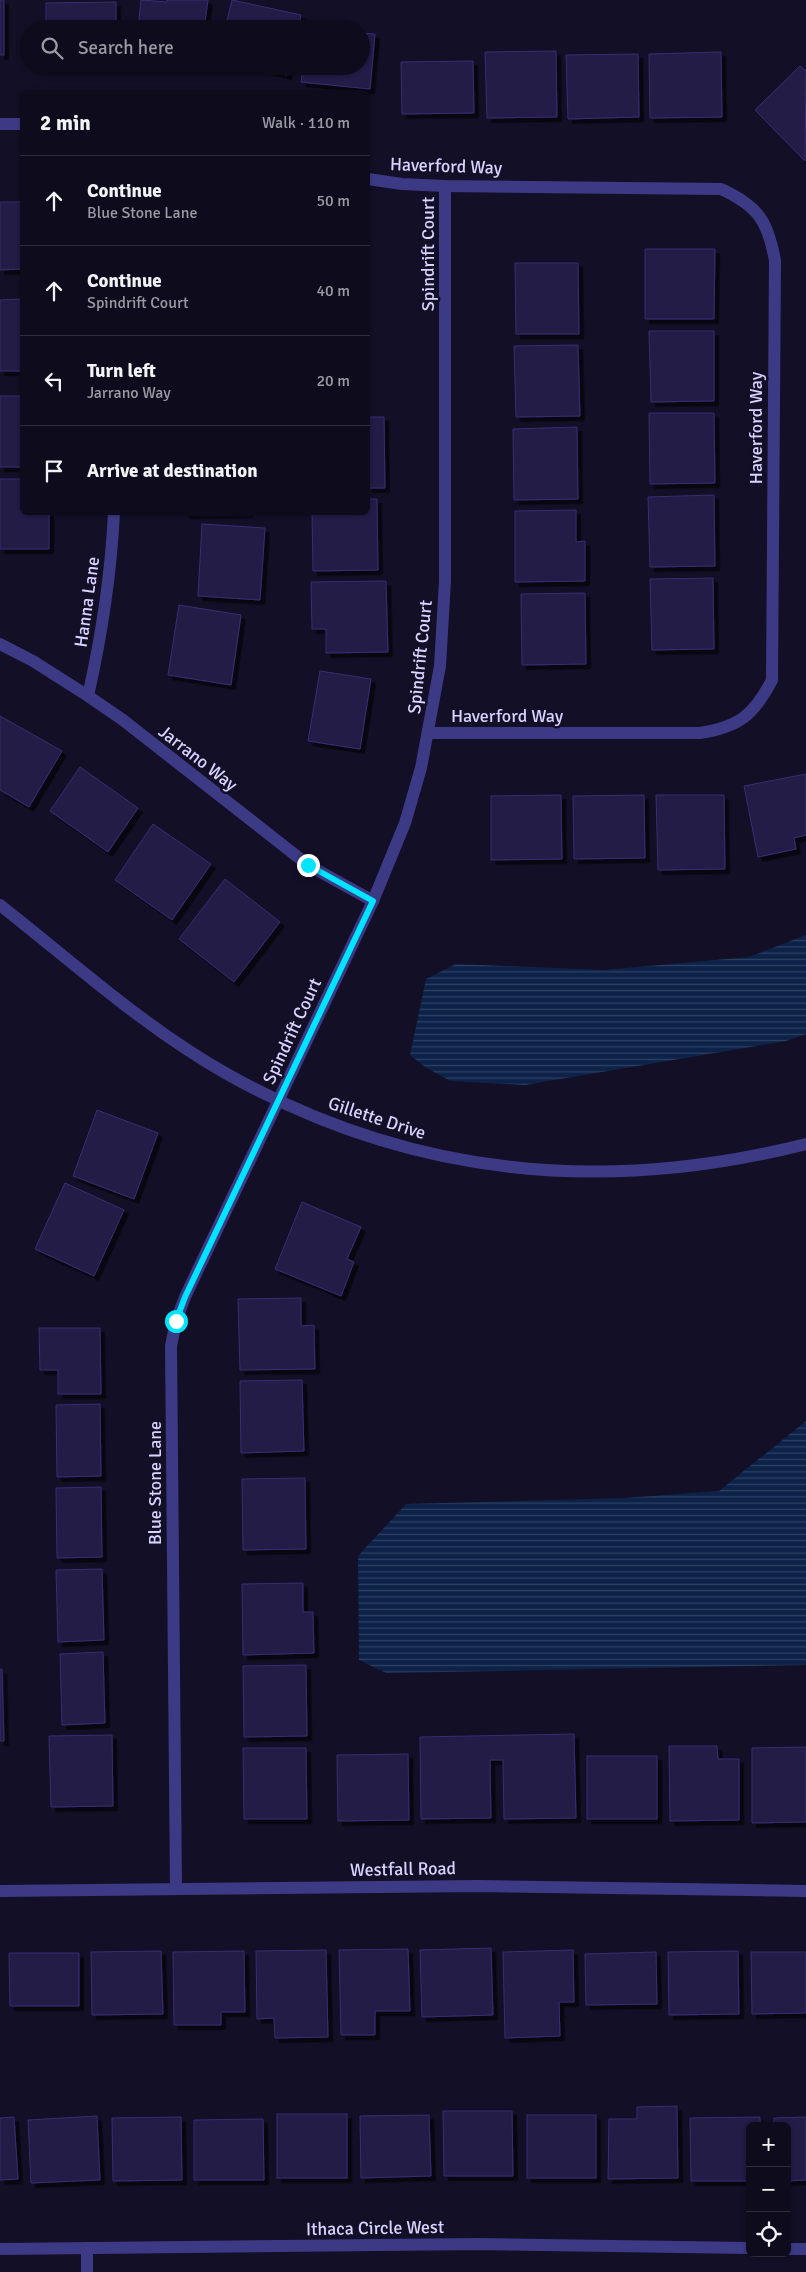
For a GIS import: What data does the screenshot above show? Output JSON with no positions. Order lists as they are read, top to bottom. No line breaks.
{"streets":{"street":["Haverford Way","Spindrift Court","Hanna Lane","Jarrano Way","Gillette Drive","Blue Stone Lane","Westfall Road","Ithaca Circle West"]},"crossings":[["Haverford Way","Spindrift Court"],["Spindrift Court","Jarrano Way"],["Spindrift Court","Gillette Drive"],["Spindrift Court","Blue Stone Lane"],["Hanna Lane","Jarrano Way"],["Gillette Drive","Blue Stone Lane"],["Blue Stone Lane","Westfall Road"]],"page":{"search":"Search here","heading":["2 min","Walk · 110 m"],"list":[["Continue","Blue Stone Lane","50 m"],["Continue","Spindrift Court","40 m"],["Turn left","Jarrano Way","20 m"],"Arrive at destination"],"map_buttons":["+","−"]}}
